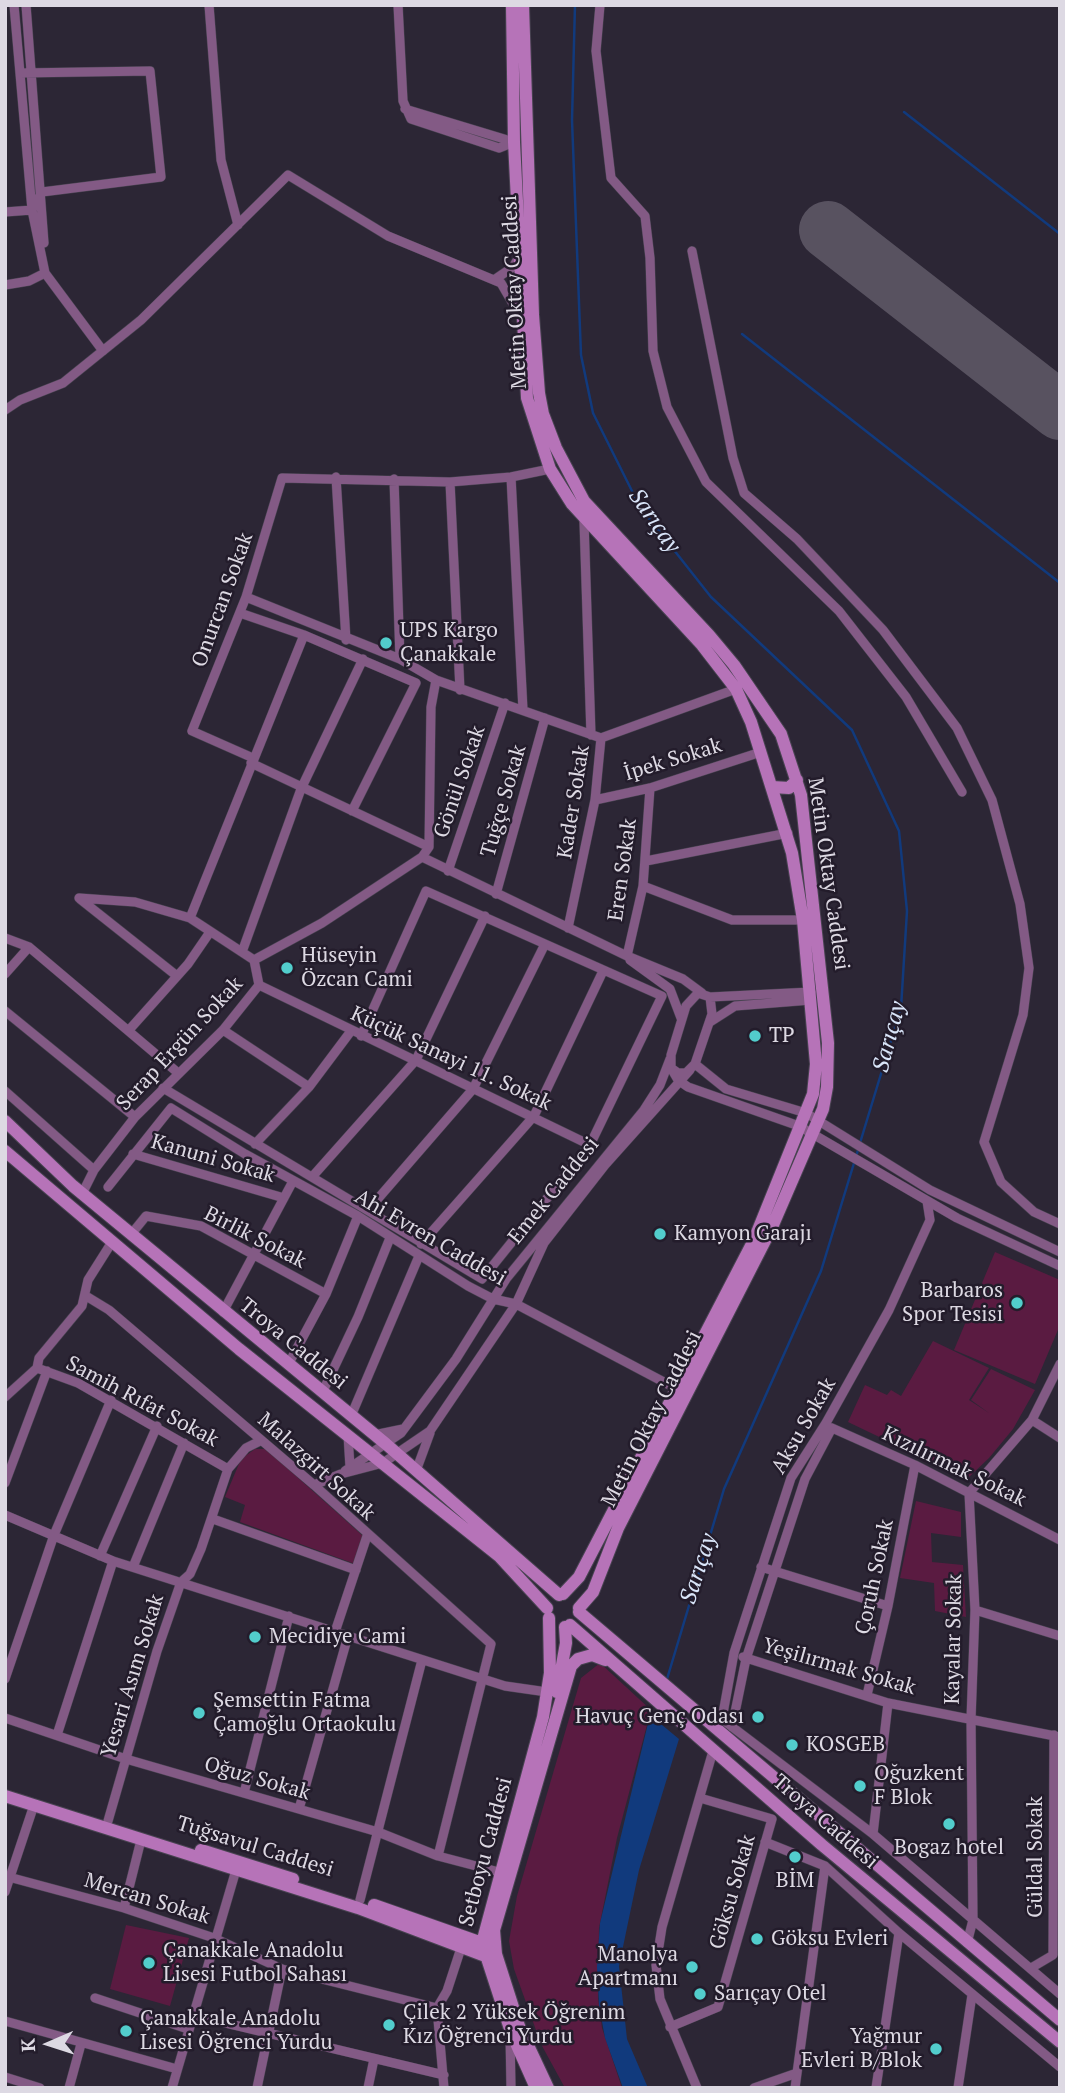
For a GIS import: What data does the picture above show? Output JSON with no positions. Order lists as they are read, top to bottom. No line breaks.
{"streets":{"main road":["Metin Oktay Caddesi","Troya Caddesi","Tuğsavul Caddesi","Setboyu Caddesi"],"street":["Onurcan Sokak","İpek Sokak","Gönül Sokak","Tuğçe Sokak","Kader Sokak","Eren Sokak","Serap Ergün Sokak","Küçük Sanayi 11. Sokak","Kanuni Sokak","Emek Caddesi","Birlik Sokak","Ahi Evren Caddesi","Samih Rıfat Sokak","Aksu Sokak","Malazgirt Sokak","Kızılırmak Sokak","Çoruh Sokak","Kayalar Sokak","Yeşilırmak Sokak","Yesari Asım Sokak","Oğuz Sokak","Güldal Sokak","Göksu Sokak","Mercan Sokak"]},"crossings":[["Metin Oktay Caddesi","İpek Sokak"],["Metin Oktay Caddesi","Kader Sokak"],["Metin Oktay Caddesi","Ahi Evren Caddesi"],["Metin Oktay Caddesi","Troya Caddesi"],["Metin Oktay Caddesi","Setboyu Caddesi"],["İpek Sokak","Kader Sokak"],["İpek Sokak","Eren Sokak"],["Serap Ergün Sokak","Küçük Sanayi 11. Sokak"],["Serap Ergün Sokak","Troya Caddesi"],["Kanuni Sokak","Ahi Evren Caddesi"],["Emek Caddesi","Ahi Evren Caddesi"],["Emek Caddesi","Troya Caddesi"],["Birlik Sokak","Troya Caddesi"],["Troya Caddesi","Aksu Sokak"],["Troya Caddesi","Kayalar Sokak"],["Troya Caddesi","Setboyu Caddesi"],["Samih Rıfat Sokak","Yesari Asım Sokak"],["Aksu Sokak","Kızılırmak Sokak"],["Aksu Sokak","Yeşilırmak Sokak"],["Malazgirt Sokak","Yesari Asım Sokak"],["Kızılırmak Sokak","Çoruh Sokak"],["Kızılırmak Sokak","Kayalar Sokak"],["Çoruh Sokak","Yeşilırmak Sokak"],["Kayalar Sokak","Yeşilırmak Sokak"],["Yeşilırmak Sokak","Güldal Sokak"],["Yesari Asım Sokak","Oğuz Sokak"],["Yesari Asım Sokak","Tuğsavul Caddesi"],["Oğuz Sokak","Setboyu Caddesi"],["Tuğsavul Caddesi","Setboyu Caddesi"]],"water":["Sarıçay"],"places":["UPS Kargo Çanakkale","Hüseyin Özcan Cami","TP","Kamyon Garajı","Barbaros Spor Tesisi","Mecidiye Cami","Şemsettin Fatma Çamoğlu Ortaokulu","Havuç Genç Odası","KOSGEB","Oğuzkent F Blok","Bogaz hotel","BİM","Göksu Evleri","Çanakkale Anadolu Lisesi Futbol Sahası","Manolya Apartmanı","Sarıçay Otel","Çilek 2 Yüksek Öğrenim Kız Öğrenci Yurdu","Çanakkale Anadolu Lisesi Öğrenci Yurdu","Yağmur Evleri B/Blok"],"north":"left"}
